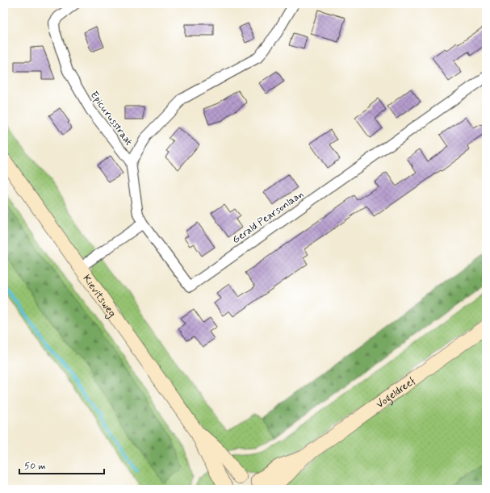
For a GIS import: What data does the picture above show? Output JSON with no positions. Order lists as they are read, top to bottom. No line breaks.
{"streets":{"street":["Epicurusstraat","Gerald Pearsonlaan","Kievitsweg","Vogeldreef"]},"scale_bar":"50 m"}
